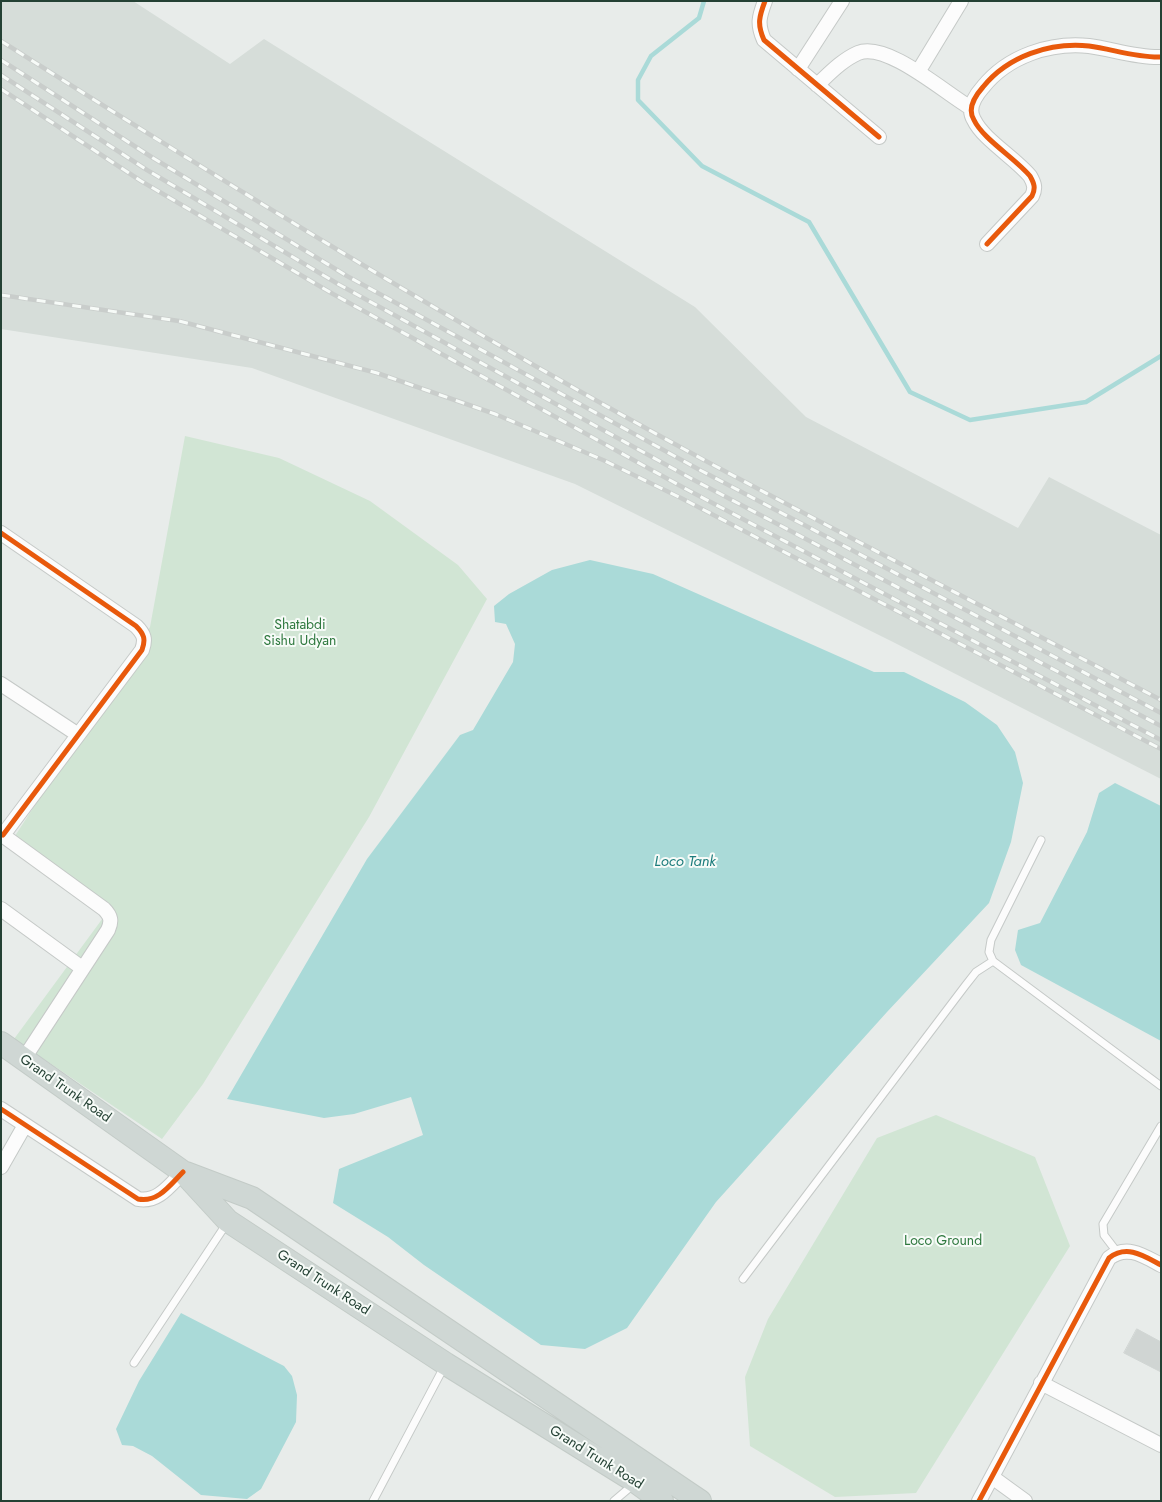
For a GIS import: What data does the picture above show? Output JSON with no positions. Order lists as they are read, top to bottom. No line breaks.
{"streets":{"main road":["Grand Trunk Road"]},"water":["Loco Tank"],"parks":["Shatabdi Sishu Udyan","Loco Ground"]}
